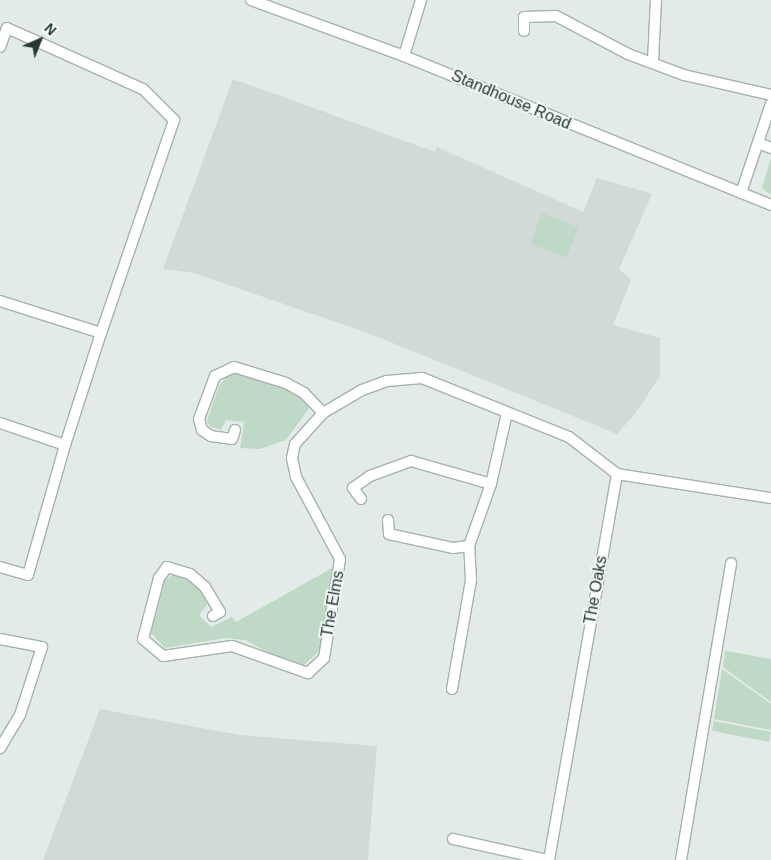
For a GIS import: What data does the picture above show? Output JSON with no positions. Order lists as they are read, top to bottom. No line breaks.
{"streets":{"street":["Standhouse Road","The Oaks","The Elms"]},"crossings":[["The Oaks","The Elms"]],"north":"top right"}
